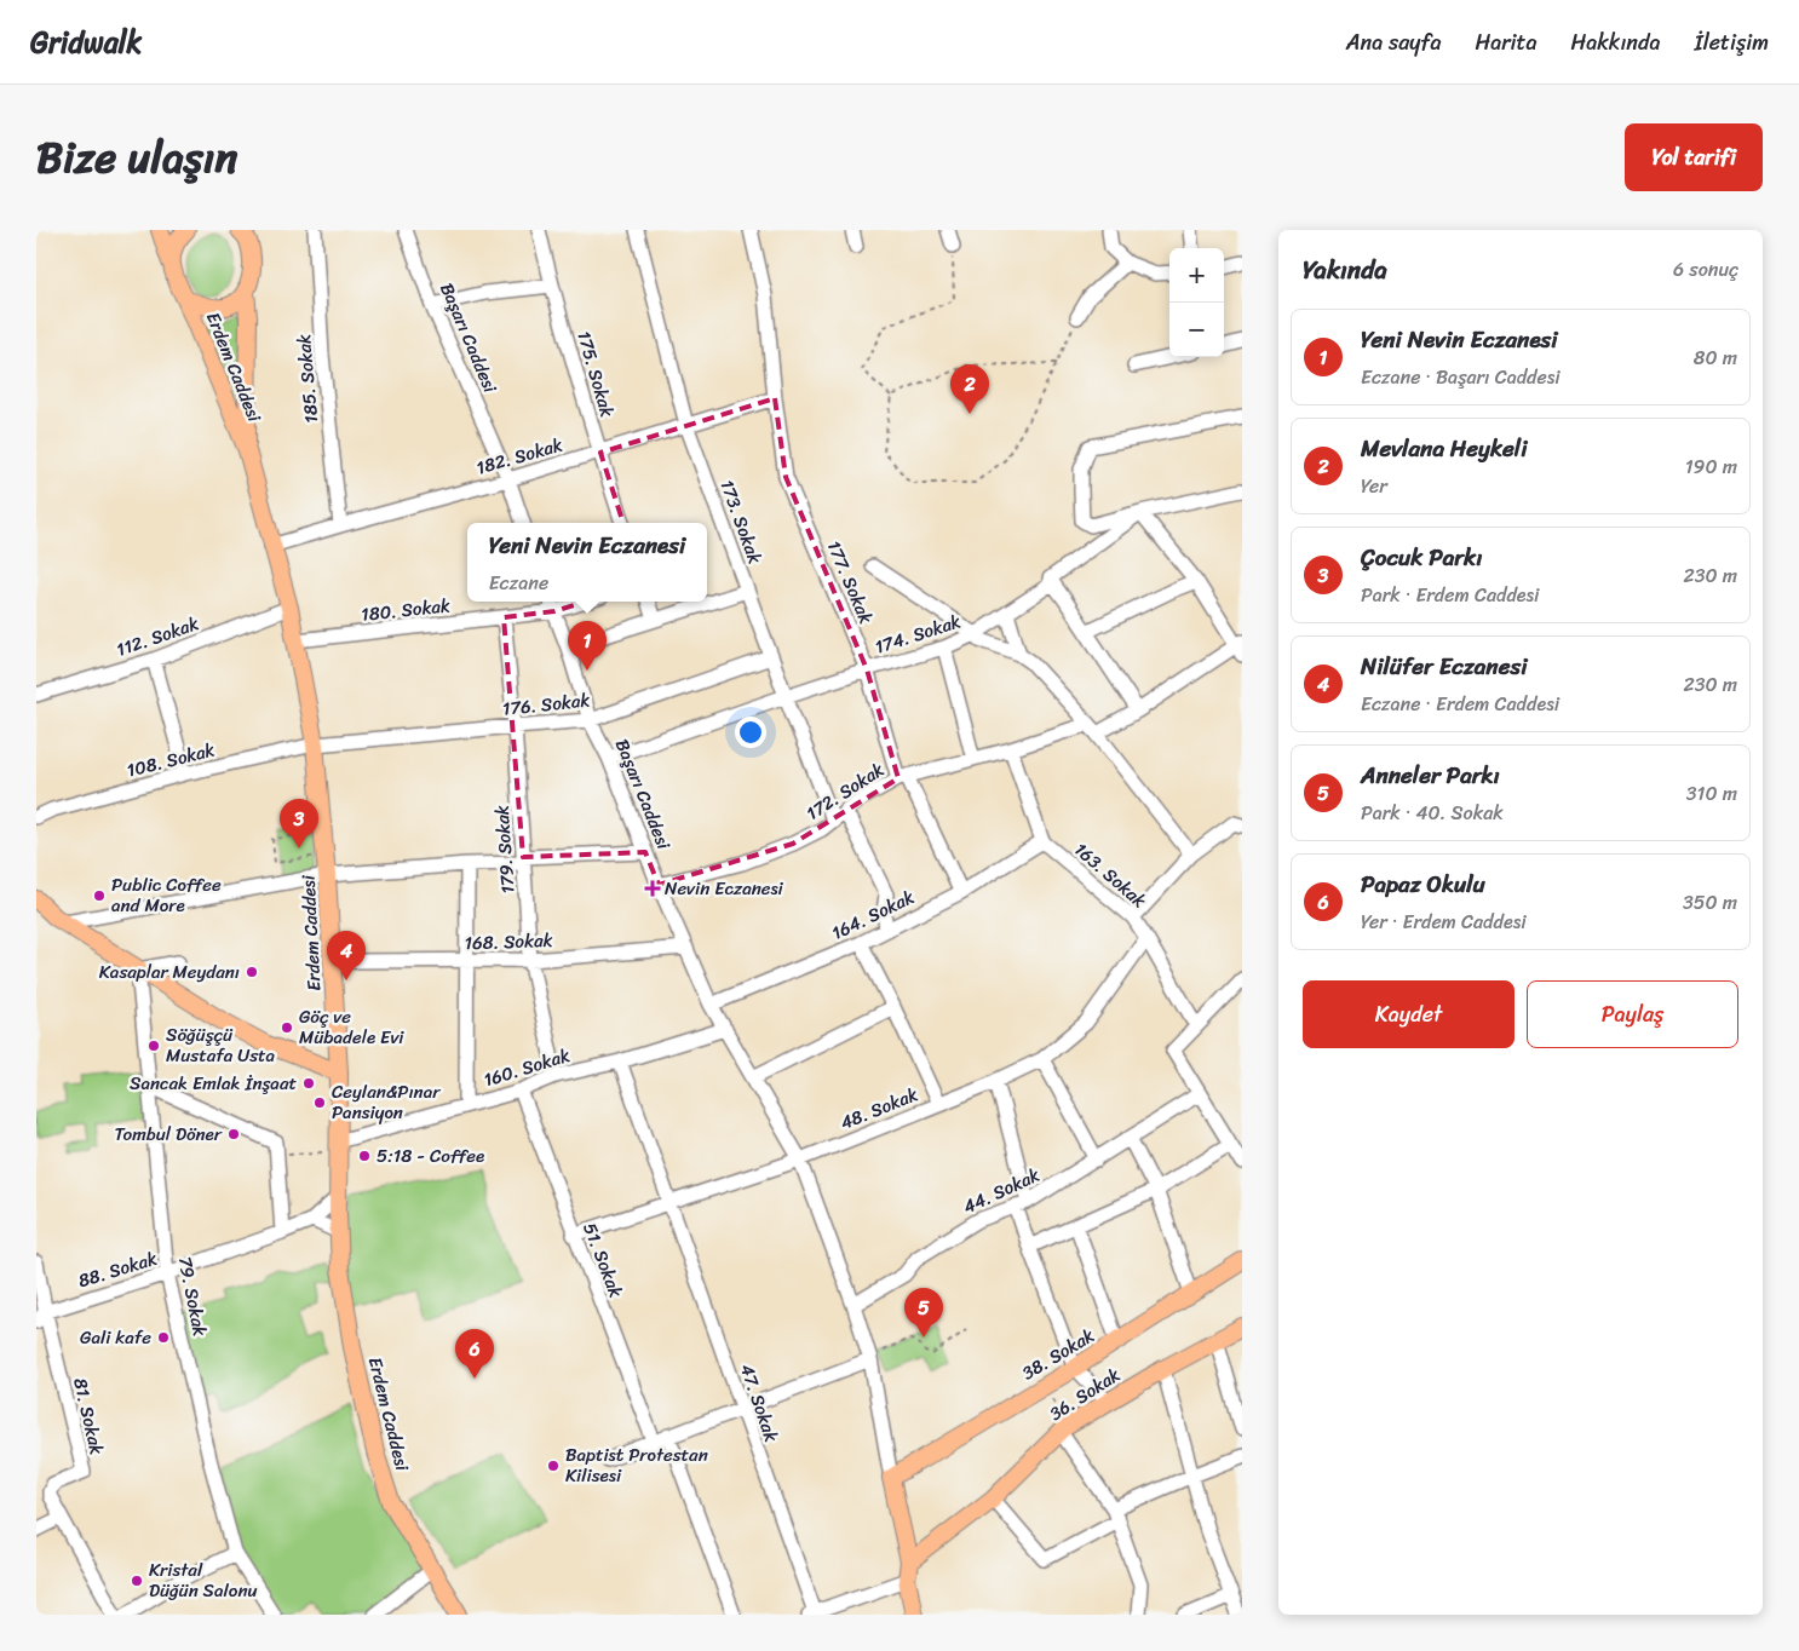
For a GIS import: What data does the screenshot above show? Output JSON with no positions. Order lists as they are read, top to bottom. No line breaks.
{"streets":{"main road":["Erdem Caddesi","38. Sokak","36. Sokak"],"street":["Başarı Caddesi","175. Sokak","185. Sokak","182. Sokak","173. Sokak","177. Sokak","180. Sokak","174. Sokak","112. Sokak","176. Sokak","108. Sokak","172. Sokak","179. Sokak","163. Sokak","164. Sokak","168. Sokak","160. Sokak","48. Sokak","44. Sokak","51. Sokak","88. Sokak","79. Sokak","47. Sokak","81. Sokak"]},"crossings":[["Başarı Caddesi","182. Sokak"],["Başarı Caddesi","180. Sokak"],["Başarı Caddesi","174. Sokak"],["Başarı Caddesi","176. Sokak"],["Başarı Caddesi","172. Sokak"],["Başarı Caddesi","164. Sokak"],["Başarı Caddesi","168. Sokak"],["Başarı Caddesi","160. Sokak"],["Başarı Caddesi","48. Sokak"],["Başarı Caddesi","44. Sokak"],["Başarı Caddesi","38. Sokak"],["Erdem Caddesi","182. Sokak"],["Erdem Caddesi","180. Sokak"],["Erdem Caddesi","112. Sokak"],["Erdem Caddesi","176. Sokak"],["Erdem Caddesi","108. Sokak"],["Erdem Caddesi","168. Sokak"],["Erdem Caddesi","160. Sokak"],["Erdem Caddesi","88. Sokak"],["175. Sokak","182. Sokak"],["185. Sokak","182. Sokak"],["182. Sokak","173. Sokak"],["182. Sokak","177. Sokak"],["173. Sokak","174. Sokak"],["173. Sokak","176. Sokak"],["173. Sokak","172. Sokak"],["177. Sokak","174. Sokak"],["177. Sokak","172. Sokak"],["177. Sokak","164. Sokak"],["180. Sokak","179. Sokak"],["174. Sokak","172. Sokak"],["176. Sokak","108. Sokak"],["176. Sokak","179. Sokak"],["179. Sokak","168. Sokak"],["179. Sokak","160. Sokak"],["163. Sokak","164. Sokak"],["163. Sokak","48. Sokak"],["160. Sokak","51. Sokak"],["160. Sokak","47. Sokak"],["48. Sokak","51. Sokak"],["48. Sokak","47. Sokak"],["88. Sokak","79. Sokak"],["88. Sokak","81. Sokak"]],"places":{"health":["Nevin Eczanesi"],"other":["Public Coffee and More","Kasaplar Meydanı","Göç ve Mübadele Evi","Söğüşçü Mustafa Usta","Sancak Emlak İnşaat","Ceylan&Pınar Pansiyon","Tombul Döner","5:18 - Coffee","Gali kafe","Baptist Protestan Kilisesi","Kristal Düğün Salonu"]},"page":{"header":"Gridwalk","nav":["Ana sayfa","Harita","Hakkında","İletişim"],"title":"Bize ulaşın","buttons":["Yol tarifi",["Kaydet","Paylaş"]],"heading":["Yakında","6 sonuç"],"map_buttons":["+","−"],"list":[{"mark":"1","name":"Yeni Nevin Eczanesi","note":"Eczane · Başarı Caddesi","value":"80 m"},{"mark":"2","name":"Mevlana Heykeli","note":"Yer","value":"190 m"},{"mark":"3","name":"Çocuk Parkı","note":"Park · Erdem Caddesi","value":"230 m"},{"mark":"4","name":"Nilüfer Eczanesi","note":"Eczane · Erdem Caddesi","value":"230 m"},{"mark":"5","name":"Anneler Parkı","note":"Park · 40. Sokak","value":"310 m"},{"mark":"6","name":"Papaz Okulu","note":"Yer · Erdem Caddesi","value":"350 m"}],"pins":["2","1","3","4","5","6"],"popup":["Yeni Nevin Eczanesi","Eczane"]}}
